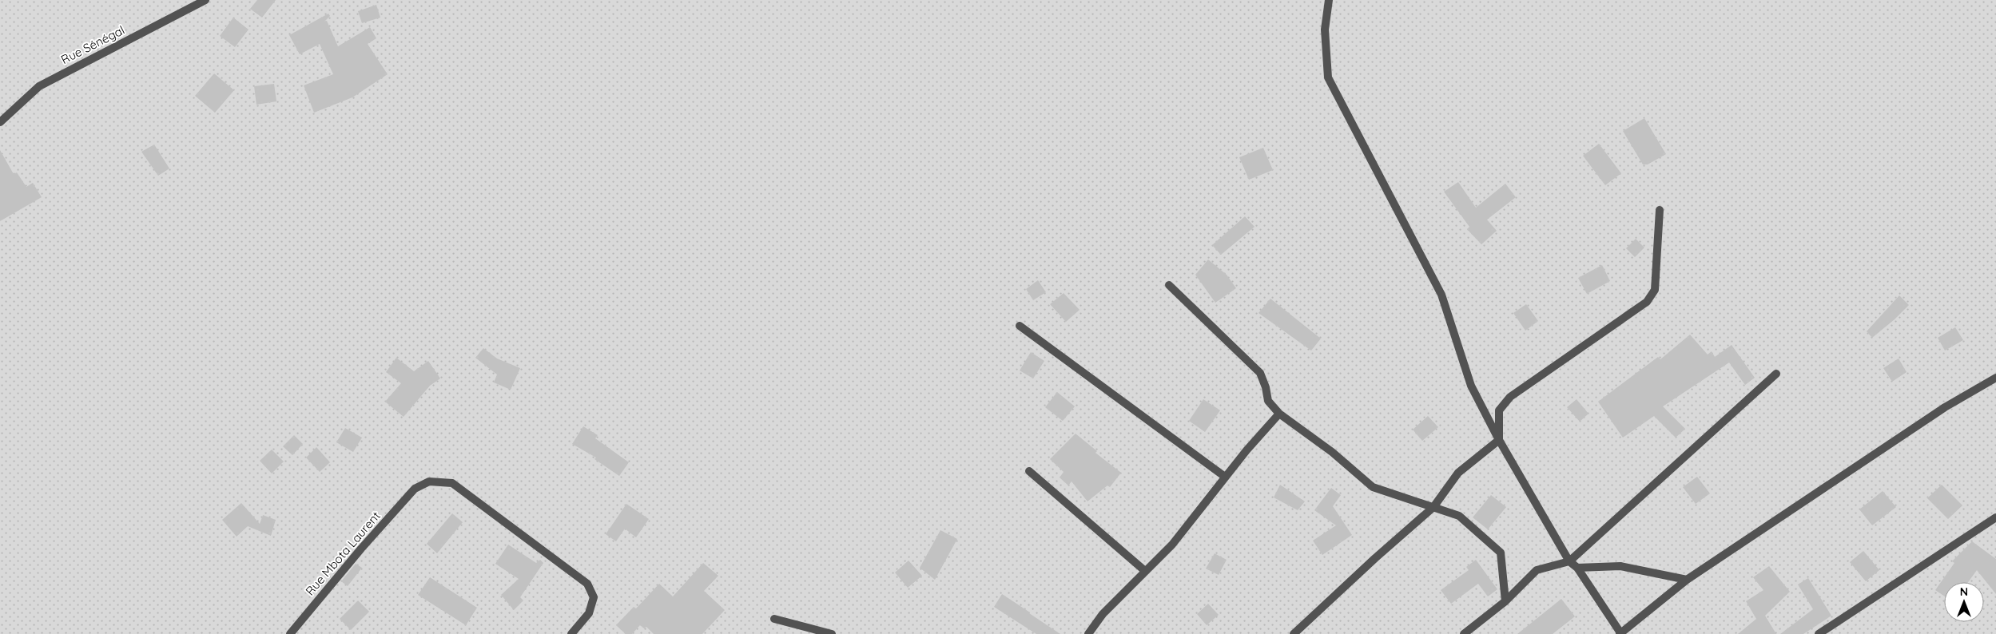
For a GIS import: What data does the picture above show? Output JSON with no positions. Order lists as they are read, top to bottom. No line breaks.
{"streets":{"street":["Rue Sénégal","Rue Mbota Laurent"]},"north":"top"}
